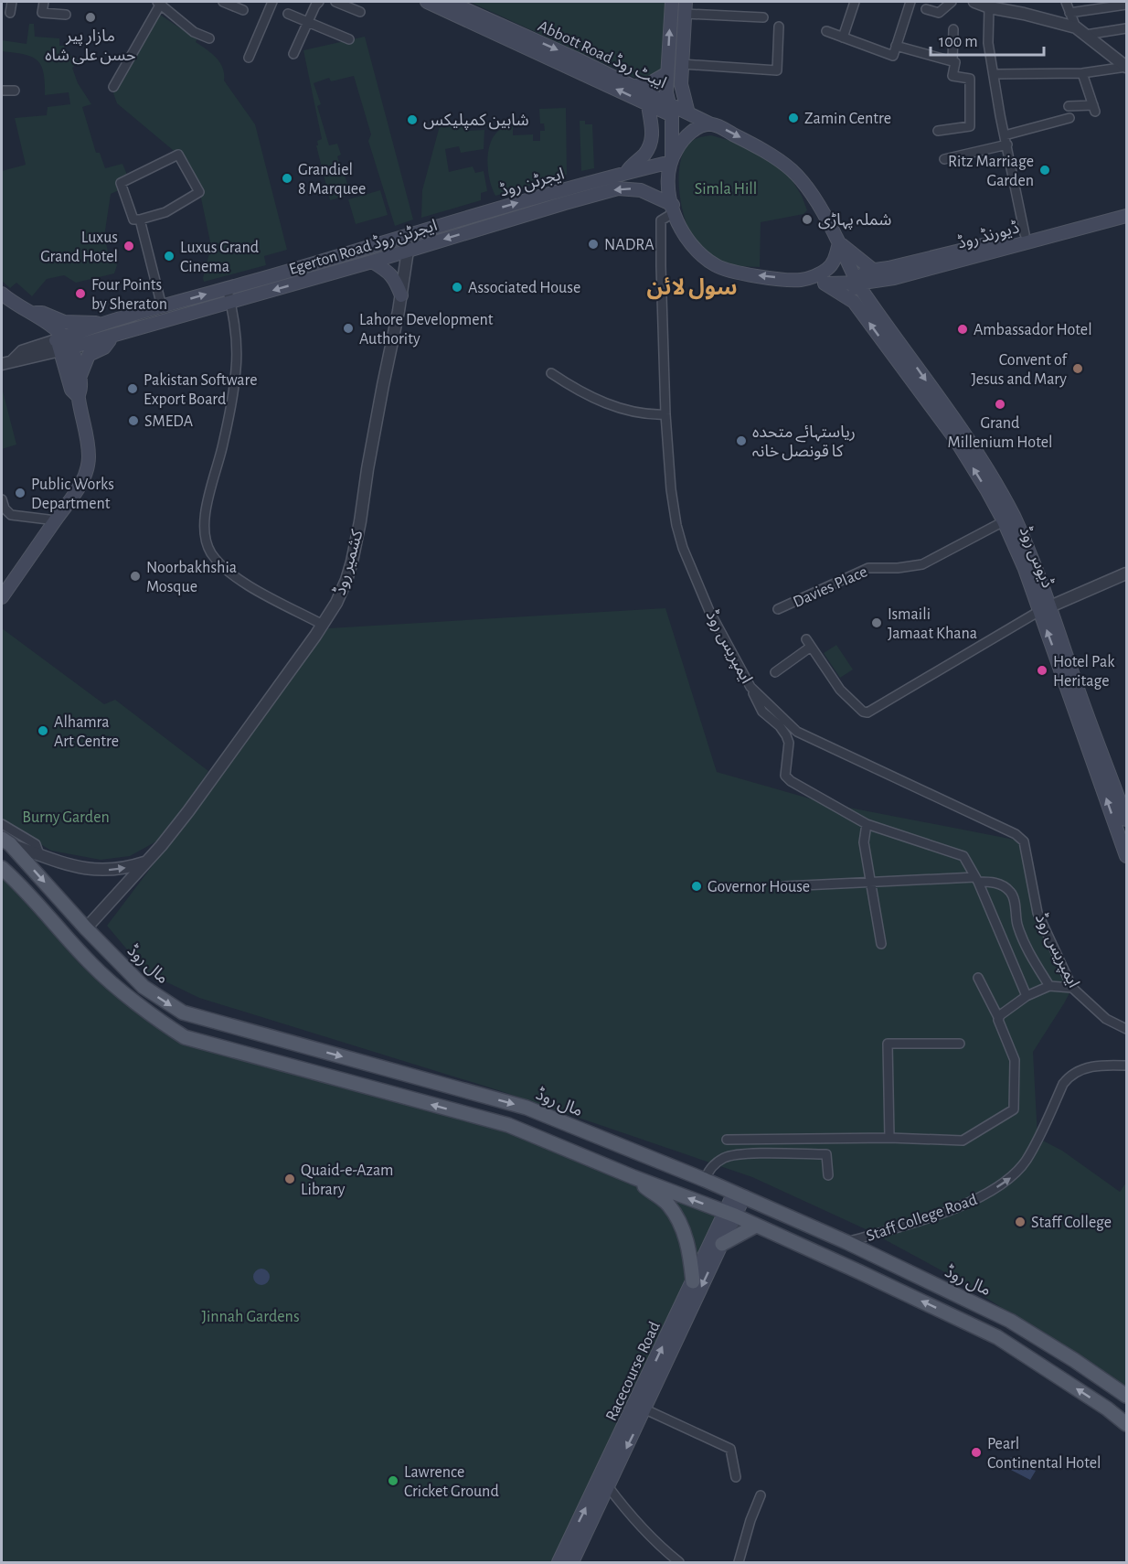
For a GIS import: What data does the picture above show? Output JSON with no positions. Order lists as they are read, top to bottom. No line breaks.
{"streets":{"main road":["Abbott Road ایبٹ روڈ","ایجرٹن روڈ","ڈیورنڈ روڈ","Egerton Road ایجرٹن روڈ","ڈیوس روڈ","مال روڈ","Racecourse Road"],"street":["کشمیر روڈ","Davies Place","ایمپریس روڈ","Staff College Road"]},"crossings":[["Abbott Road ایبٹ روڈ","ایجرٹن روڈ"],["Abbott Road ایبٹ روڈ","ڈیورنڈ روڈ"],["Abbott Road ایبٹ روڈ","Egerton Road ایجرٹن روڈ"],["Abbott Road ایبٹ روڈ","ڈیوس روڈ"],["Abbott Road ایبٹ روڈ","ایمپریس روڈ"],["ایجرٹن روڈ","ڈیورنڈ روڈ"],["ایجرٹن روڈ","Egerton Road ایجرٹن روڈ"],["ایجرٹن روڈ","ڈیوس روڈ"],["ایجرٹن روڈ","کشمیر روڈ"],["ایجرٹن روڈ","ایمپریس روڈ"],["ڈیورنڈ روڈ","Egerton Road ایجرٹن روڈ"],["ڈیورنڈ روڈ","ڈیوس روڈ"],["ڈیورنڈ روڈ","ایمپریس روڈ"],["Egerton Road ایجرٹن روڈ","ڈیوس روڈ"],["Egerton Road ایجرٹن روڈ","کشمیر روڈ"],["Egerton Road ایجرٹن روڈ","ایمپریس روڈ"],["ڈیوس روڈ","Davies Place"],["ڈیوس روڈ","ایمپریس روڈ"],["کشمیر روڈ","مال روڈ"],["مال روڈ","Staff College Road"],["مال روڈ","Racecourse Road"]],"one_way":["ایجرٹن روڈ","Staff College Road"],"districts":["سول لائن"],"parks":["Simla Hill","Burny Garden","Jinnah Gardens"],"places":["مازار پیر حسن علی شاہ","Zamin Centre","شاہین کمپلیکس","Ritz Marriage Garden","Grandiel 8 Marquee","شملہ پہاڑی","NADRA","Luxus Grand Hotel","Luxus Grand Cinema","Associated House","Four Points by Sheraton","Lahore Development Authority","Ambassador Hotel","Convent of Jesus and Mary","Pakistan Software Export Board","Grand Millenium Hotel","SMEDA","ریاستہائے متحدہ کا قونصل خانہ","Public Works Department","Noorbakhshia Mosque","Ismaili Jamaat Khana","Hotel Pak Heritage","Alhamra Art Centre","Governor House","Quaid-e-Azam Library","Staff College","Pearl Continental Hotel","Lawrence Cricket Ground"],"scale_bar":"100 m"}
